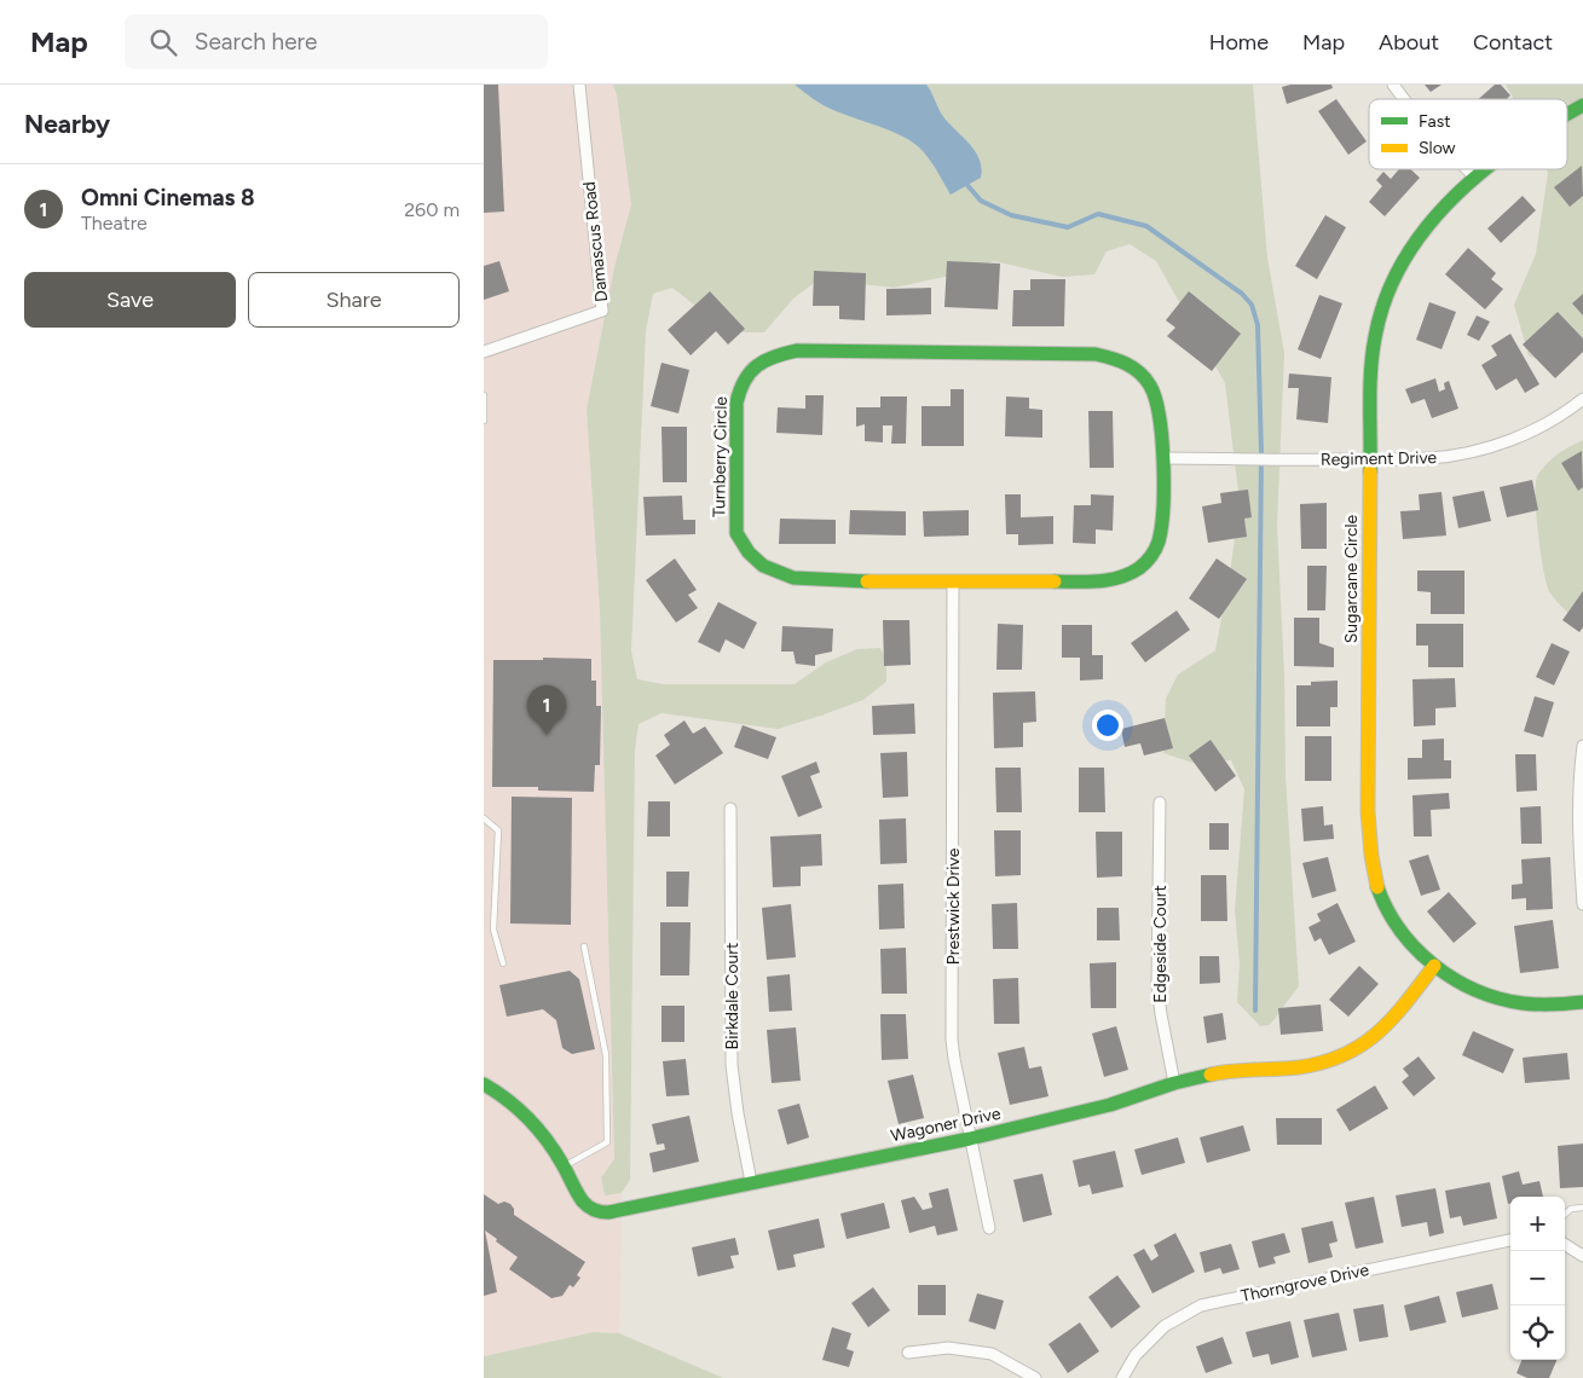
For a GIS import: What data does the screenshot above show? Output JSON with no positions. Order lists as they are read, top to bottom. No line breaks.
{"streets":{"street":["Damascus Road","Turnberry Circle","Regiment Drive","Sugarcane Circle","Prestwick Drive","Edgeside Court","Birkdale Court","Wagoner Drive","Thorngrove Drive"]},"crossings":[["Turnberry Circle","Regiment Drive"],["Turnberry Circle","Prestwick Drive"],["Regiment Drive","Sugarcane Circle"],["Sugarcane Circle","Wagoner Drive"],["Prestwick Drive","Wagoner Drive"],["Edgeside Court","Wagoner Drive"],["Birkdale Court","Wagoner Drive"]],"legend":["Fast","Slow"],"page":{"header":"Map","search":"Search here","nav":["Home","Map","About","Contact"],"heading":"Nearby","list":[{"mark":"1","name":"Omni Cinemas 8","note":"Theatre","value":"260 m"}],"buttons":["Save","Share"],"pins":"1","map_buttons":["+","−"]}}
